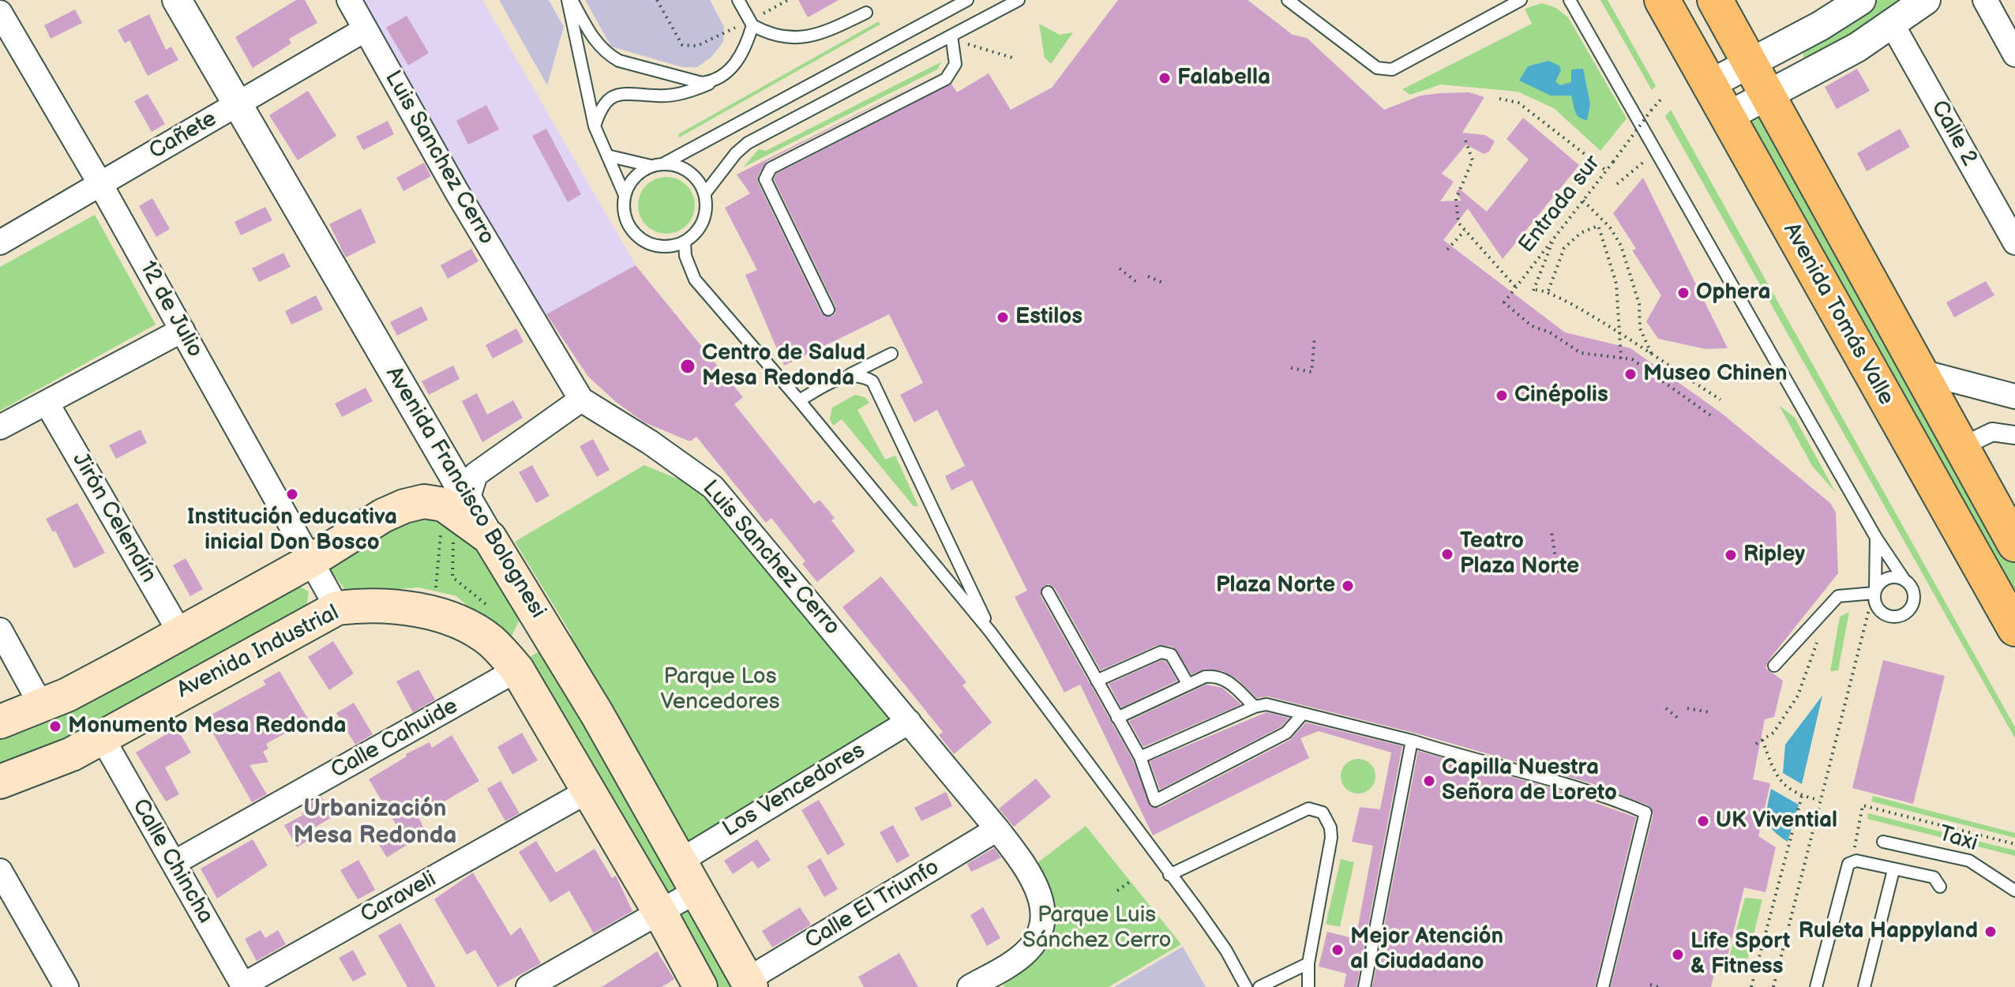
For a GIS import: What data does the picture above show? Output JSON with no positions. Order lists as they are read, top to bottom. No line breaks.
{"streets":{"main road":["Avenida Tomás Valle","Avenida Francisco Bolognesi","Avenida Industrial"],"street":["Calle 2","Cañete","Luis Sanchez Cerro","12 de Julio","Jirón Celendín","Calle Cahuide","Los Vencedores","Calle Chincha","Caraveli","Calle El Triunfo"],"lane":["Taxi"],"path":["Entrada sur"]},"crossings":[["Cañete","Luis Sanchez Cerro"],["Cañete","12 de Julio"],["Cañete","Avenida Francisco Bolognesi"],["Luis Sanchez Cerro","Los Vencedores"],["Luis Sanchez Cerro","Calle El Triunfo"],["12 de Julio","Avenida Industrial"],["Avenida Francisco Bolognesi","Los Vencedores"],["Avenida Francisco Bolognesi","Calle El Triunfo"],["Avenida Industrial","Calle Cahuide"],["Avenida Industrial","Calle Chincha"],["Calle Cahuide","Calle Chincha"],["Calle Chincha","Caraveli"]],"districts":["Urbanización Mesa Redonda"],"parks":["Parque Los Vencedores","Parque Luis Sánchez Cerro"],"places":["Falabella","Ophera","Estilos","Centro de Salud Mesa Redonda","Museo Chinen","Cinépolis","Institución educativa inicial Don Bosco","Teatro Plaza Norte","Ripley","Plaza Norte","Monumento Mesa Redonda","Capilla Nuestra Señora de Loreto","UK Vivential","Ruleta Happyland","Mejor Atención al Ciudadano","Life Sport & Fitness"]}
